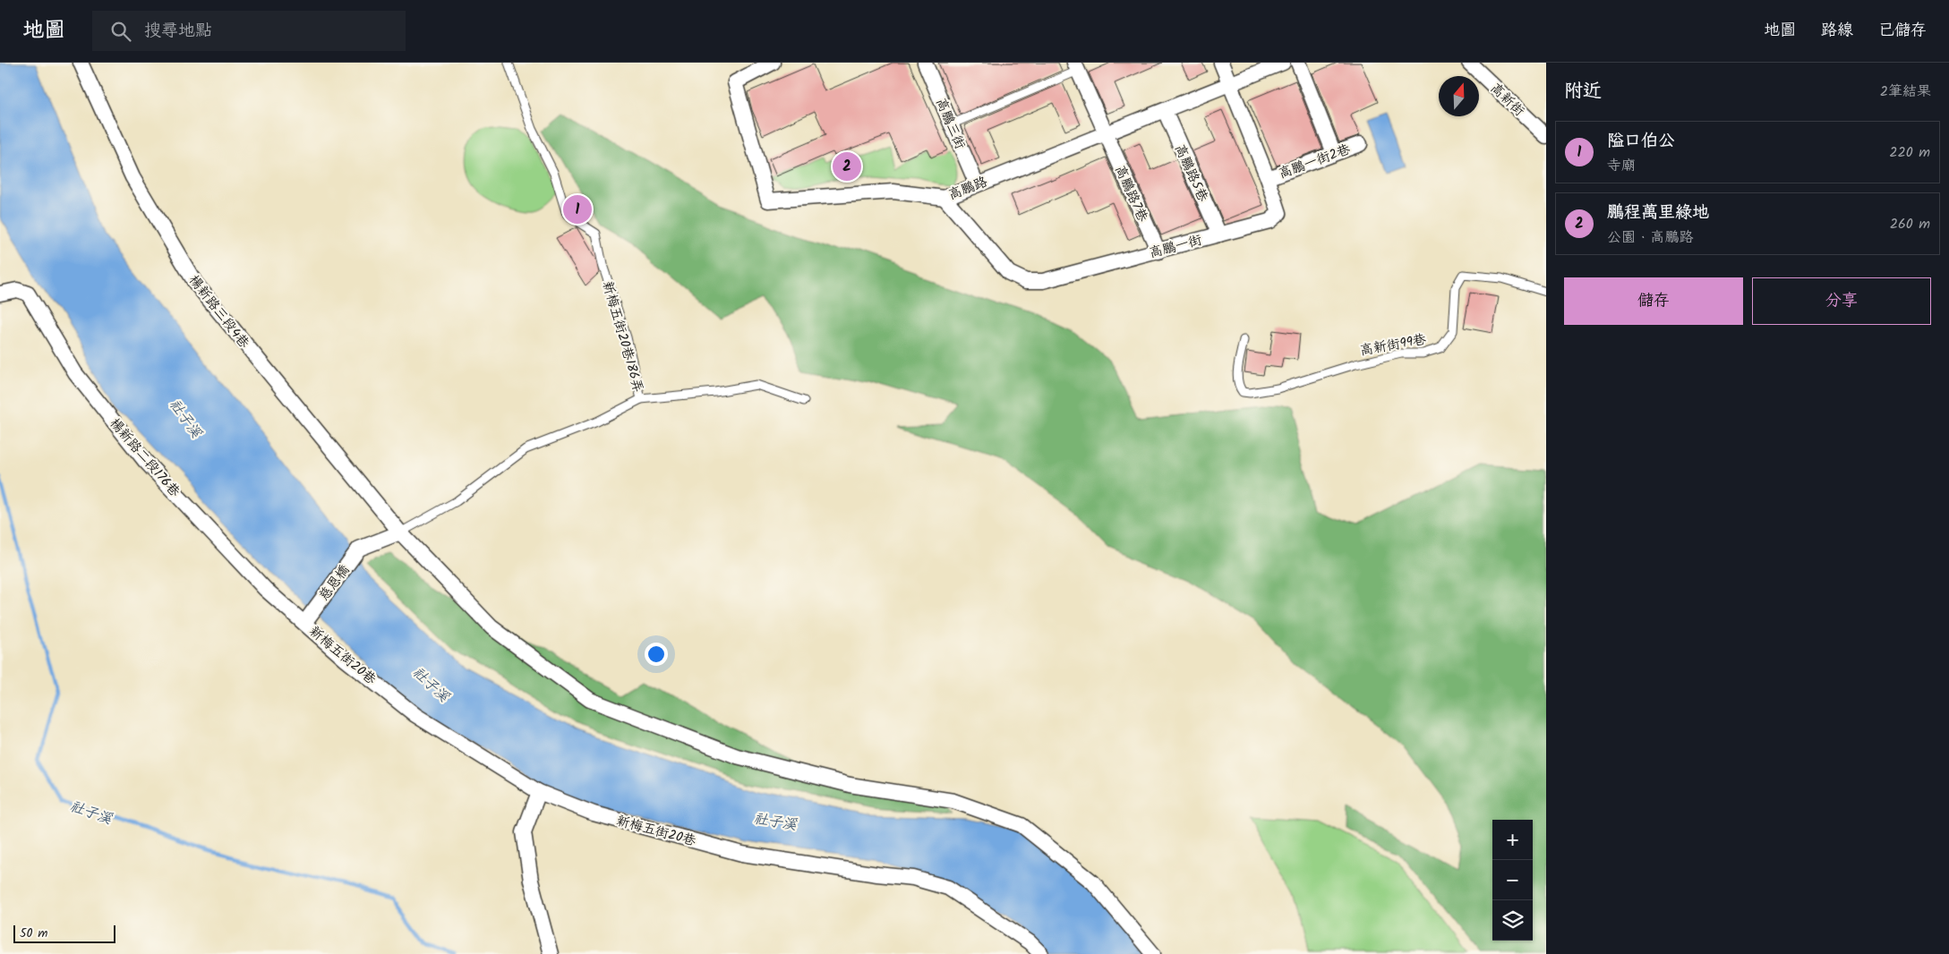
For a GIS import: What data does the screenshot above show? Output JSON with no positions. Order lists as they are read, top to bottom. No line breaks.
{"streets":{"street":["高新街","高鵬三街","高鵬一街2巷","高鵬路5巷","高鵬路","高鵬路7巷","高鵬一街","楊新路三段4巷","新梅五街20巷186弄","楊新路二段176巷","慈恩橋","新梅五街20巷"],"lane":["高新街99巷"]},"crossings":[["高鵬三街","高鵬路"],["高鵬一街2巷","高鵬一街"],["高鵬路5巷","高鵬路"],["高鵬路5巷","高鵬一街"],["高鵬路","高鵬路7巷"],["高鵬路","高鵬一街"],["高鵬路7巷","高鵬一街"],["楊新路三段4巷","新梅五街20巷186弄"],["新梅五街20巷186弄","慈恩橋"],["楊新路二段176巷","慈恩橋"],["楊新路二段176巷","新梅五街20巷"],["慈恩橋","新梅五街20巷"]],"water":["社子溪"],"scale_bar":"50 m","north":"top","page":{"header":"地圖","search":"搜尋地點","nav":["地圖","路線","已儲存"],"heading":["附近","2筆結果"],"list":[{"mark":"1","name":"隘口伯公","note":"寺廟","value":"220 m"},{"mark":"2","name":"鵬程萬里綠地","note":"公園 · 高鵬路","value":"260 m"}],"pins":["2","1"],"buttons":["儲存","分享"],"map_buttons":["+","−"],"scale":"50 m"}}
